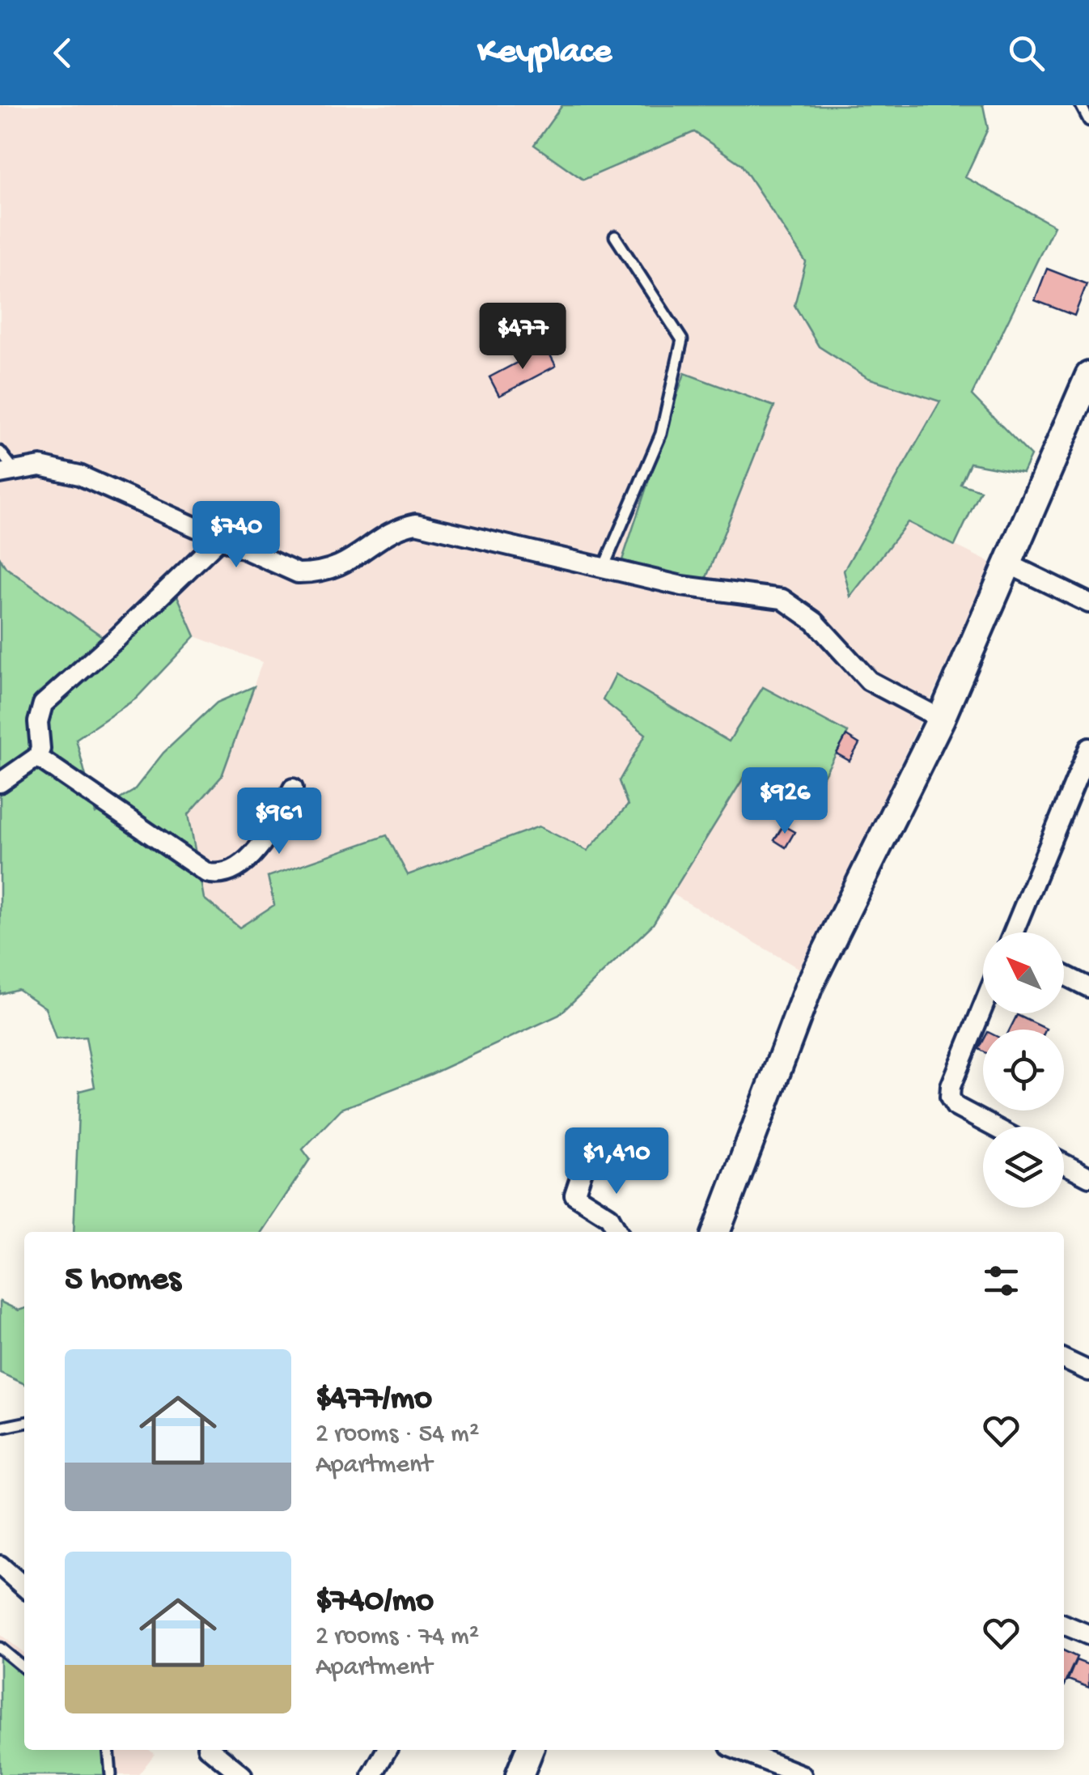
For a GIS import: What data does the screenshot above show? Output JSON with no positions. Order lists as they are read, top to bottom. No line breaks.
{"north":"top left","page":{"header":"Keyplace","price":["$477","$740","$926","$961","$1,410"],"heading":"5 homes","list":[{"name":"$477/mo","note":"2 rooms · 54 m² · Apartment"},{"name":"$740/mo","note":"2 rooms · 74 m² · Apartment"}]}}
